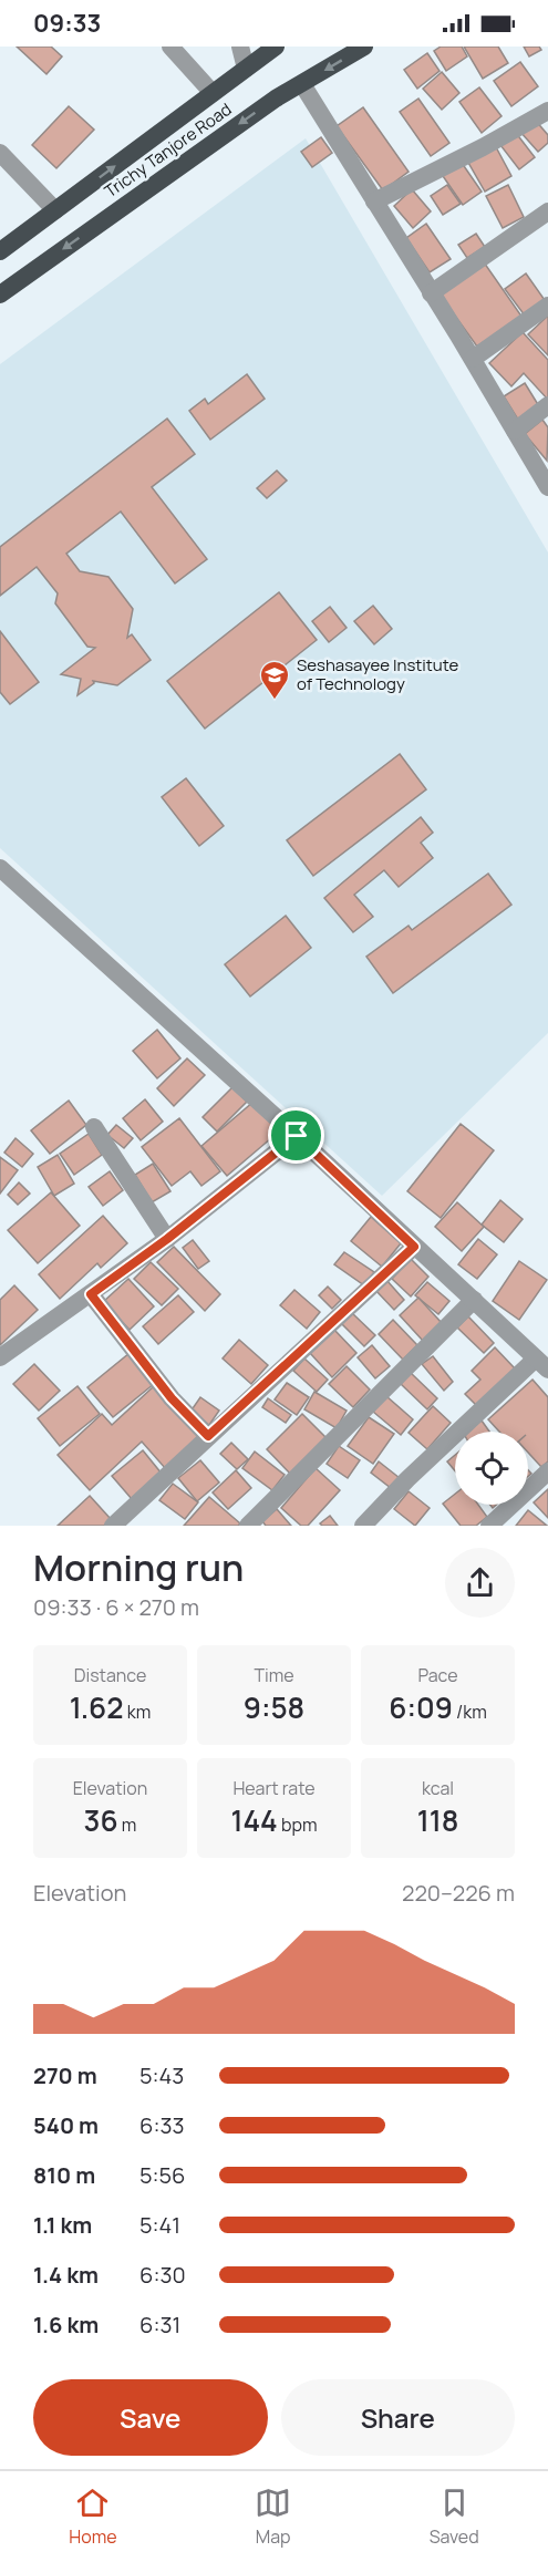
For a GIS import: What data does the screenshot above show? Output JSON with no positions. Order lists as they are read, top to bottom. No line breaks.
{"streets":{"highway":["Trichy Tanjore Road"]},"places":{"school or university":["Seshasayee Institute of Technology"]},"page":{"status":"09:33","heading":["Morning run","09:33 · 6 × 270 m"],"stats":[["Distance","1.62 km"],["Time","9:58"],["Pace","6:09 /km"],["Elevation","36 m"],["Heart rate","144 bpm"],["kcal","118"]],"chart":["Elevation","220–226 m"],"list":[{"name":"270 m","note":"5:43"},{"name":"540 m","note":"6:33"},{"name":"810 m","note":"5:56"},{"name":"1.1 km","note":"5:41"},{"name":"1.4 km","note":"6:30"},{"name":"1.6 km","note":"6:31"}],"buttons":["Save","Share"],"tabs":["Home","Map","Saved"]}}
